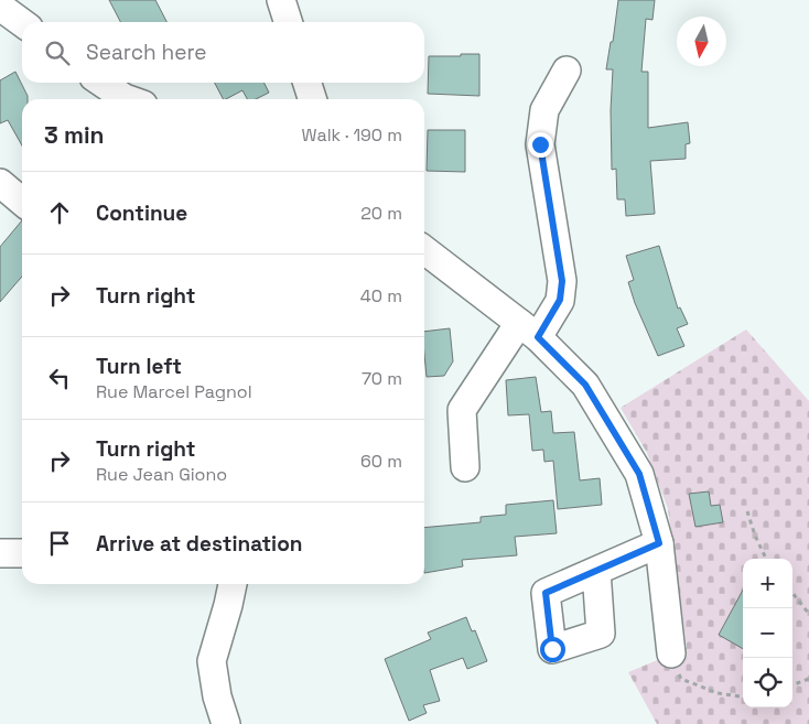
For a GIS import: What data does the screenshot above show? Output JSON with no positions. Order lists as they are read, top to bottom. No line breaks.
{"north":"bottom","page":{"search":"Search here","heading":["3 min","Walk · 190 m"],"list":[["Continue","20 m"],["Turn right","40 m"],["Turn left","Rue Marcel Pagnol","70 m"],["Turn right","Rue Jean Giono","60 m"],"Arrive at destination"],"map_buttons":["+","−"]}}
